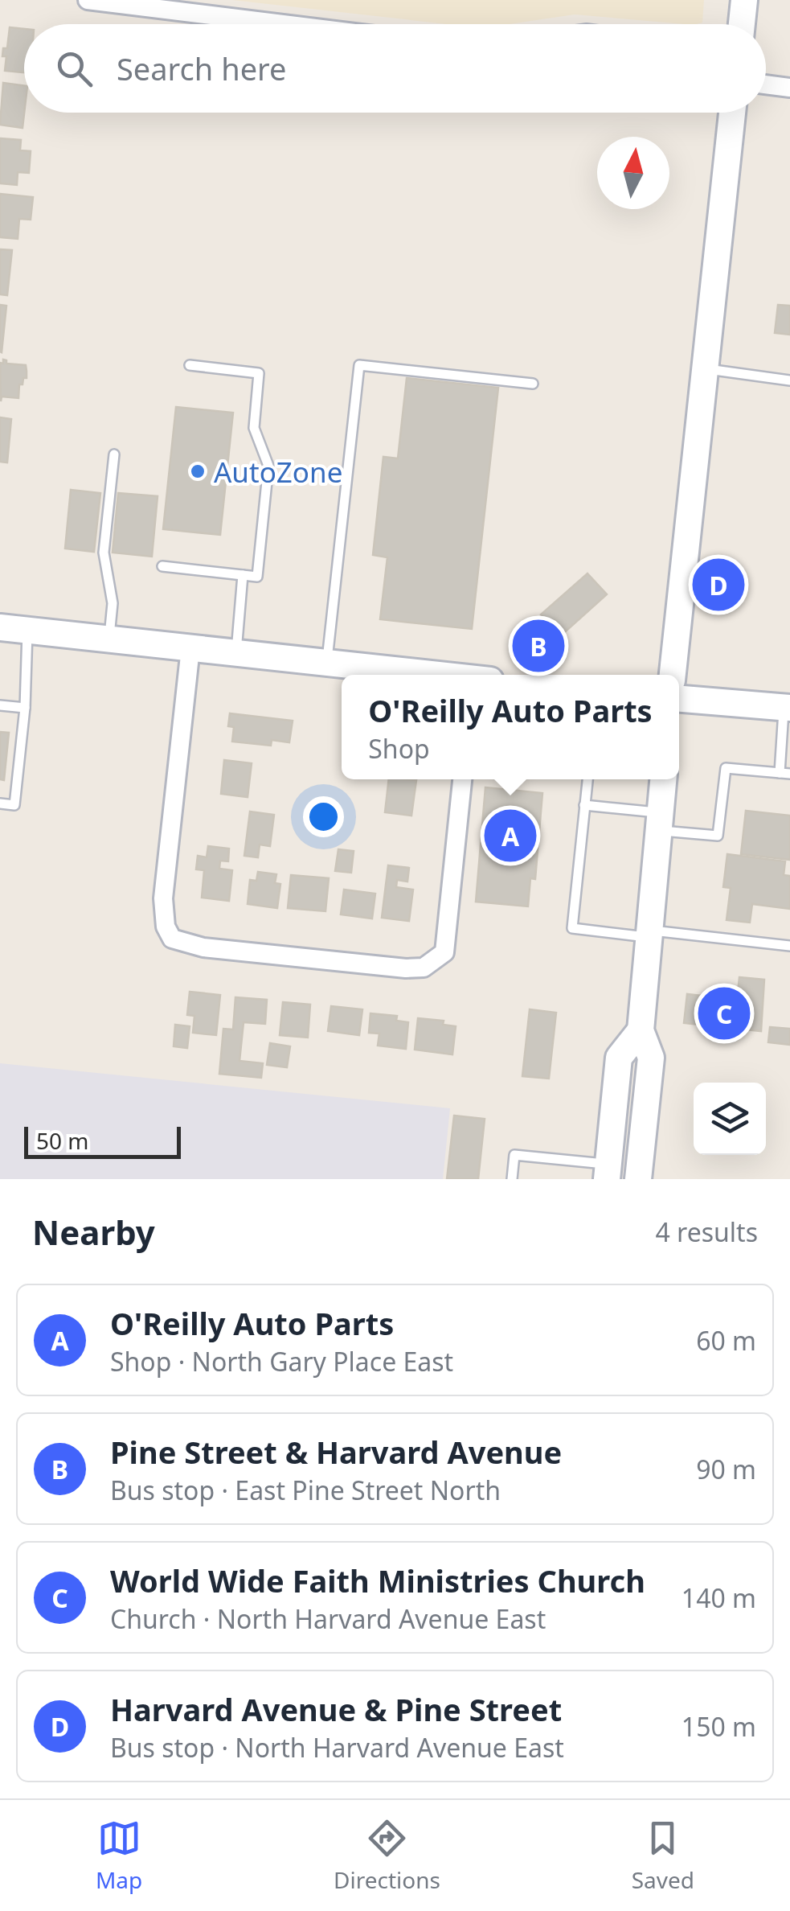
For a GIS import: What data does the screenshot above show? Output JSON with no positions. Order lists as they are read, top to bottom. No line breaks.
{"places":["AutoZone"],"scale_bar":"50 m","north":"top","page":{"search":"Search here","pins":["D","B","A","C"],"popup":["O'Reilly Auto Parts","Shop"],"scale":"50 m","heading":["Nearby","4 results"],"list":[{"mark":"A","name":"O'Reilly Auto Parts","note":"Shop · North Gary Place East","value":"60 m"},{"mark":"B","name":"Pine Street & Harvard Avenue","note":"Bus stop · East Pine Street North","value":"90 m"},{"mark":"C","name":"World Wide Faith Ministries Church","note":"Church · North Harvard Avenue East","value":"140 m"},{"mark":"D","name":"Harvard Avenue & Pine Street","note":"Bus stop · North Harvard Avenue East","value":"150 m"}],"nav":["Map","Directions","Saved"]}}
